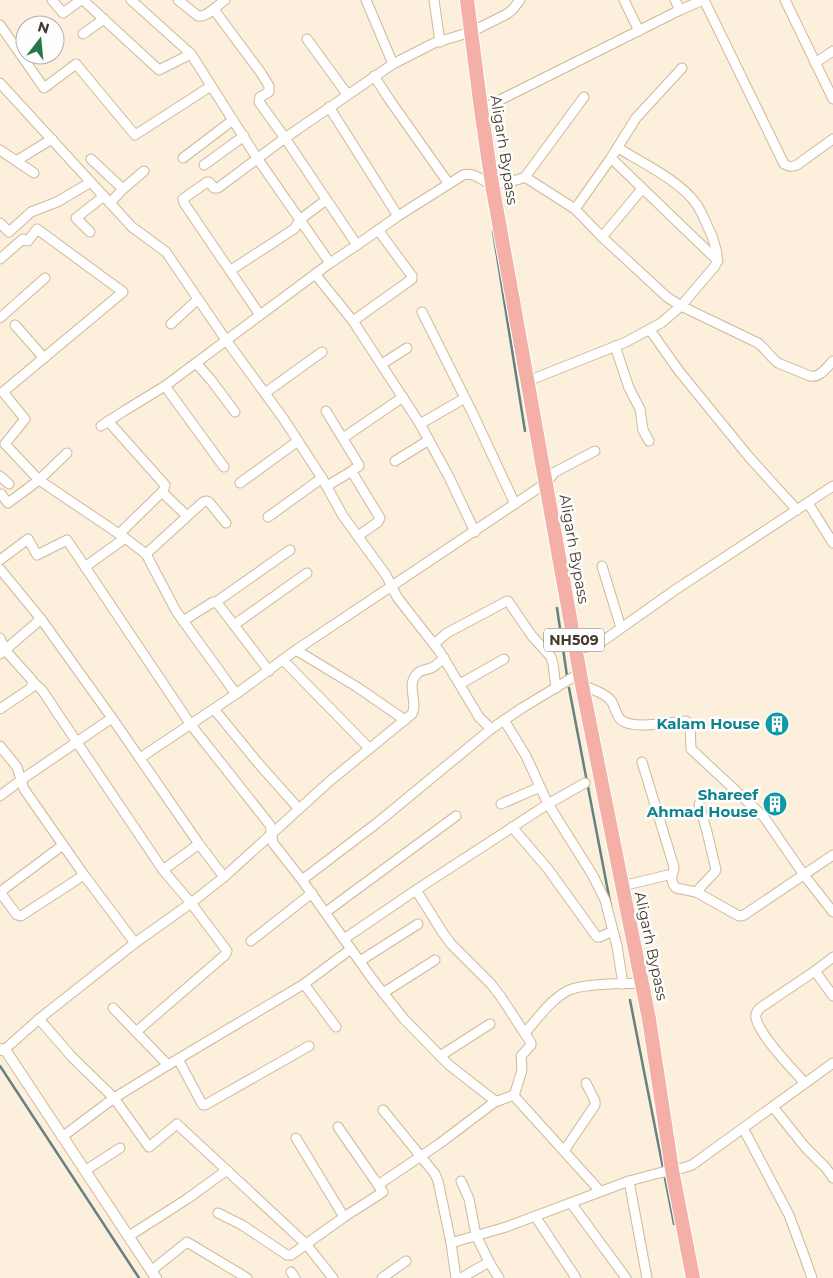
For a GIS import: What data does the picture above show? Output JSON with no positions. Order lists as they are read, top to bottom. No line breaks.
{"streets":{"highway":["Aligarh Bypass","NH509"]},"places":{"building":["Kalam House","Shareef Ahmad House"]},"north":"top"}
